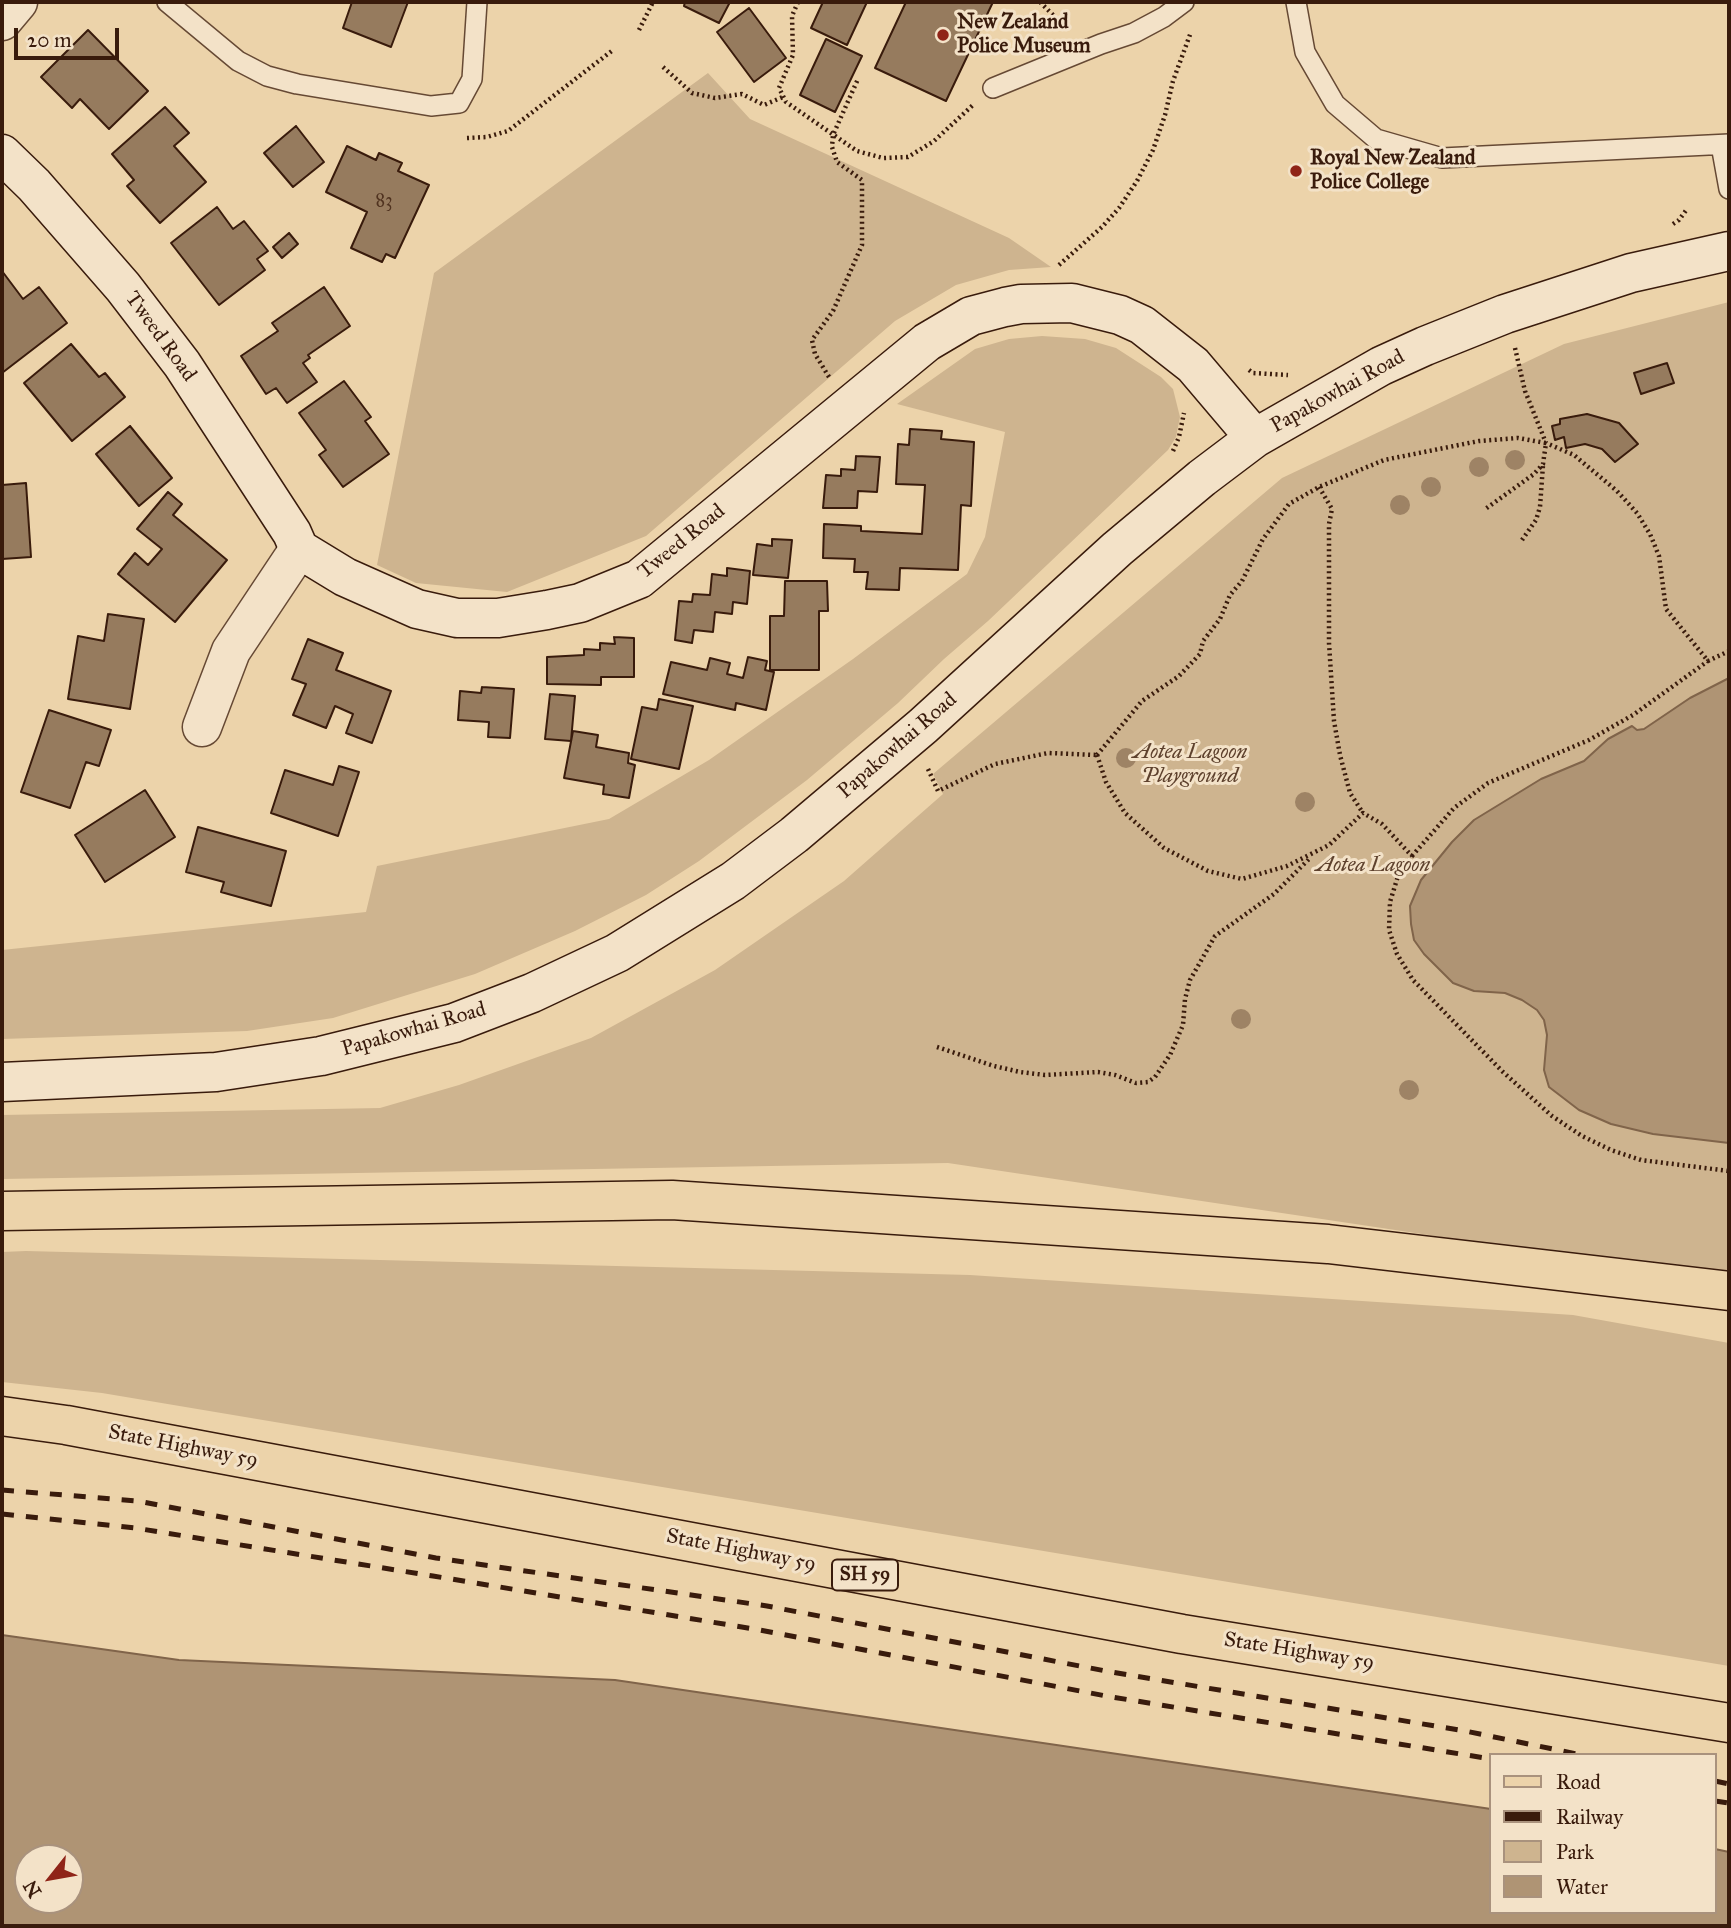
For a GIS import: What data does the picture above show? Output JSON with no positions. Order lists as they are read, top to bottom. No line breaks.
{"streets":{"main road":["State Highway 59","SH 59"],"street":["Tweed Road","Papakowhai Road"]},"crossings":[["Tweed Road","Papakowhai Road"]],"parks":["Aotea Lagoon Playground","Aotea Lagoon"],"places":["New Zealand Police Museum","Royal New Zealand Police College"],"house_numbers":["83"],"legend":["Road","Railway","Park","Water"],"scale_bar":"20 m","north":"bottom left"}
